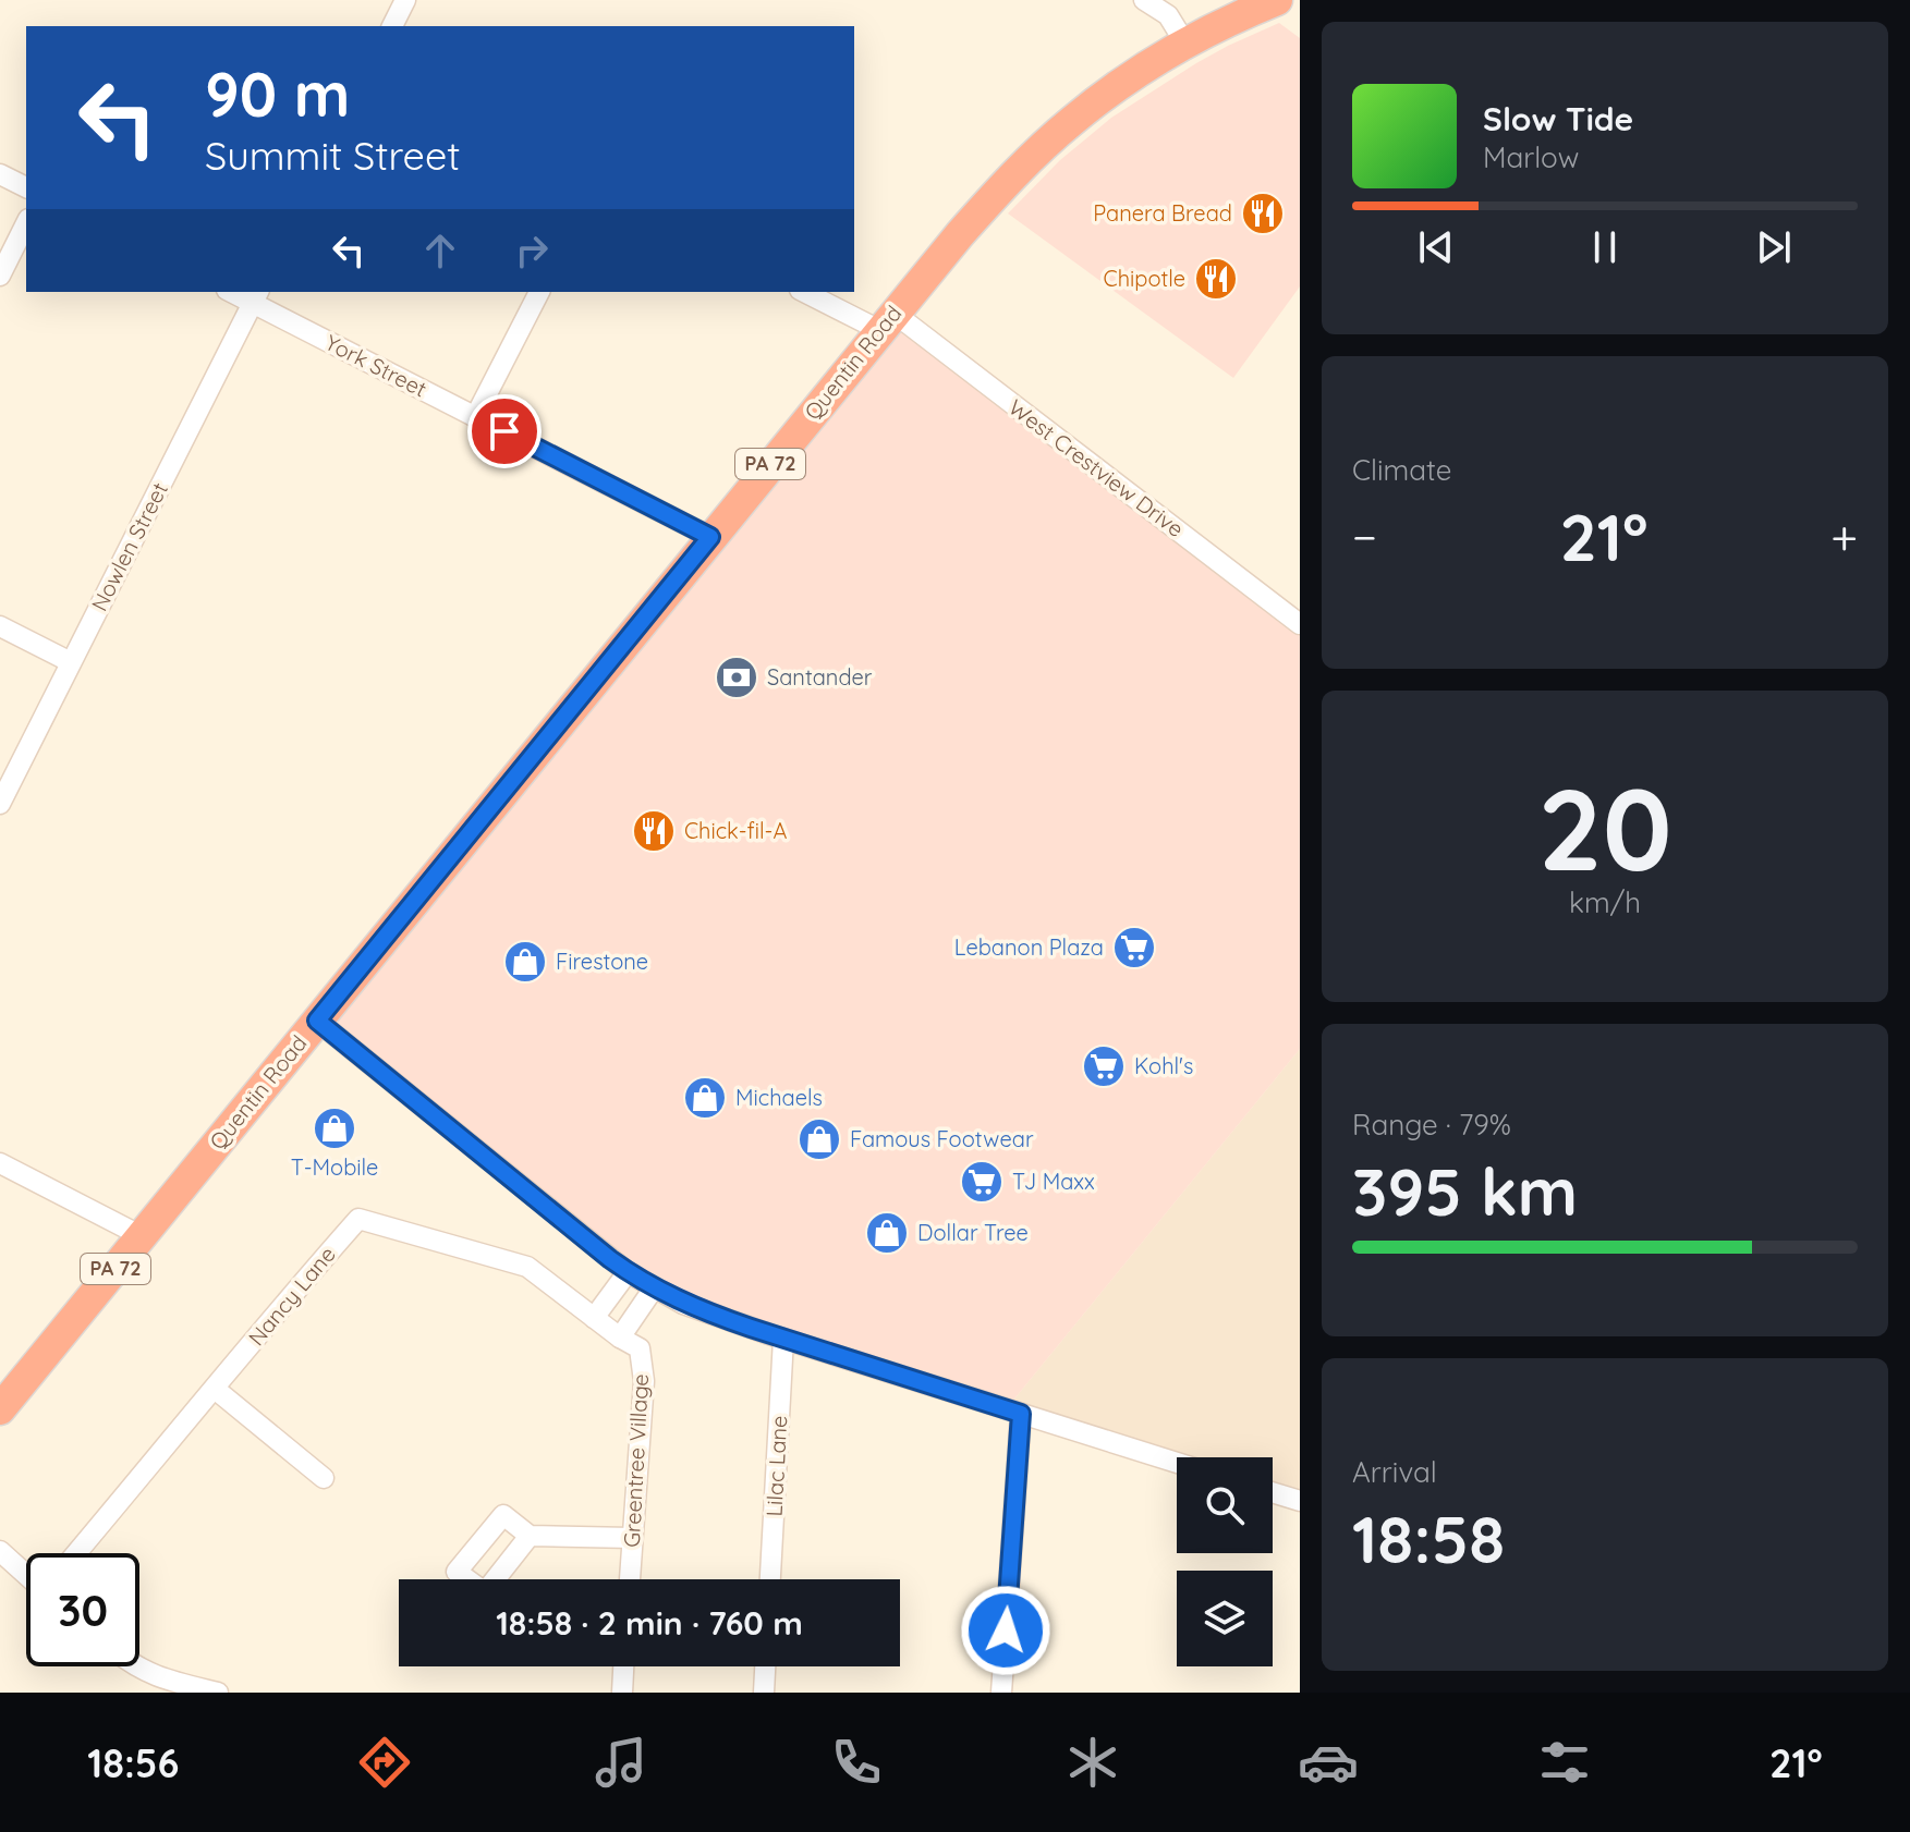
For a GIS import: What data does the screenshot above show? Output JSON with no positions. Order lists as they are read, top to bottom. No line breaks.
{"streets":{"highway":["Quentin Road","PA 72"],"street":["York Street","West Crestview Drive","Nowlen Street","Nancy Lane","Greentree Village","Lilac Lane"]},"crossings":[["Quentin Road","York Street"],["Quentin Road","West Crestview Drive"],["York Street","Nowlen Street"],["Nancy Lane","Greentree Village"]],"places":{"restaurant":["Panera Bread","Chipotle","Chick-fil-A"],"bank":["Santander"],"supermarket":["Lebanon Plaza","Kohl's","TJ Maxx"],"shop":["Firestone","Michaels","T-Mobile","Famous Footwear","Dollar Tree"]},"page":{"turn":["90 m","Summit Street"],"song":["Slow Tide","Marlow"],"tile":["Climate",["20","km/h"],["Range · 79%","395 km"],["Arrival","18:58"]],"heat":["−","21°","+"],"limit":"30","trip":"18:58 · 2 min · 760 m","tabs":["18:56","21°"]}}
